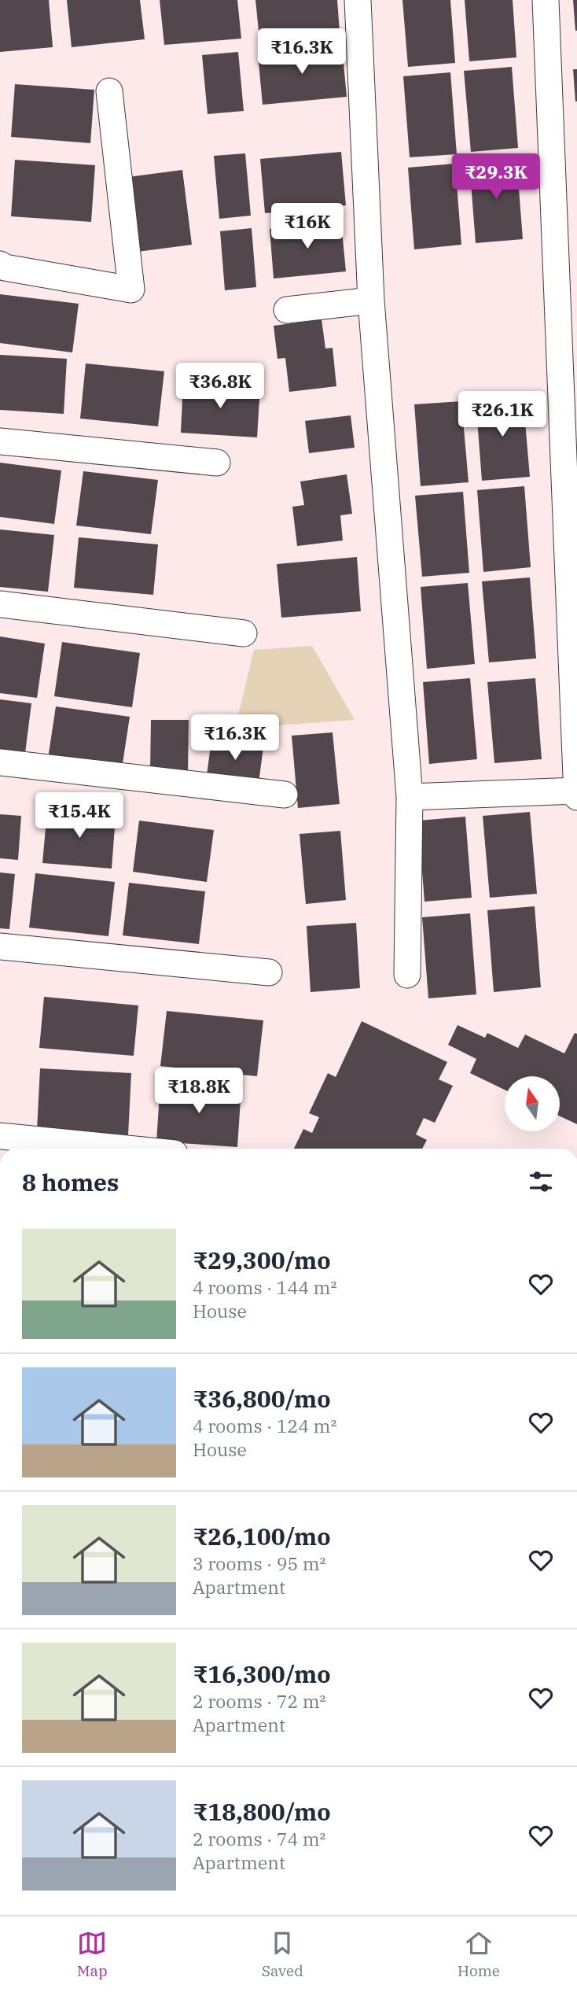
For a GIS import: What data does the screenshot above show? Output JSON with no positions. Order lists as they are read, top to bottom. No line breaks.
{"north":"top","page":{"price":["₹16.3K","₹29.3K","₹16K","₹36.8K","₹26.1K","₹16.3K","₹15.4K","₹18.8K"],"heading":"8 homes","list":[{"name":"₹29,300/mo","note":"4 rooms · 144 m² · House"},{"name":"₹36,800/mo","note":"4 rooms · 124 m² · House"},{"name":"₹26,100/mo","note":"3 rooms · 95 m² · Apartment"},{"name":"₹16,300/mo","note":"2 rooms · 72 m² · Apartment"},{"name":"₹18,800/mo","note":"2 rooms · 74 m² · Apartment"}],"tabs":["Map","Saved","Home"]}}
